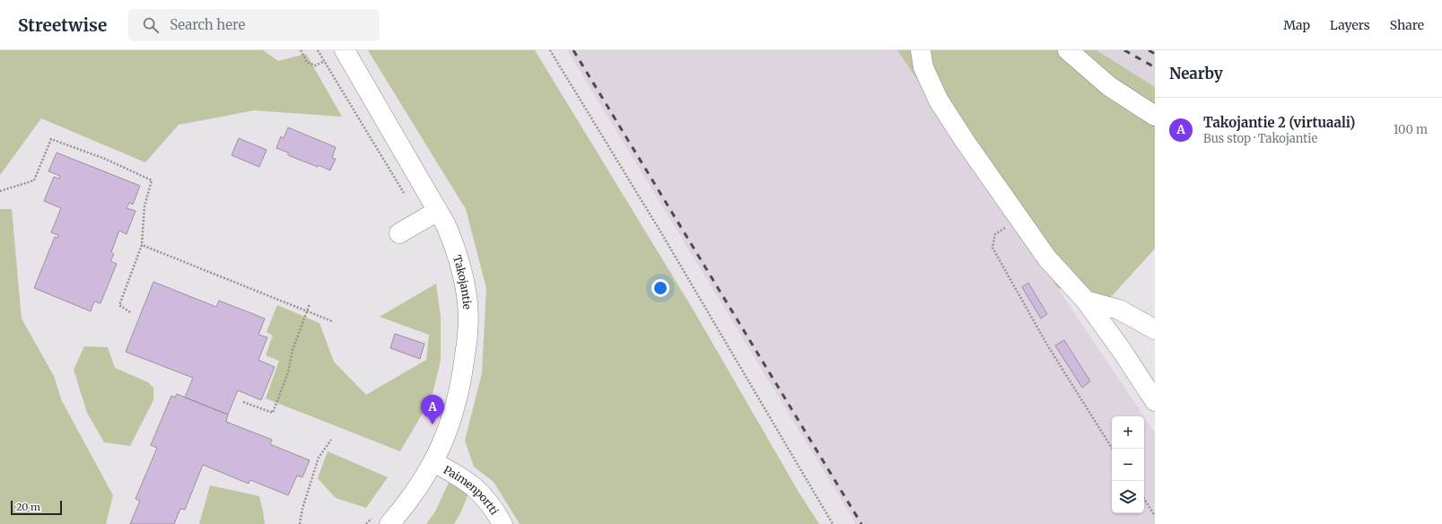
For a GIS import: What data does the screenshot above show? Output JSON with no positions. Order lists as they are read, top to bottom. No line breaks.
{"streets":{"street":["Takojantie","Paimenportti"]},"crossings":[["Takojantie","Paimenportti"]],"scale_bar":"20 m","page":{"header":"Streetwise","search":"Search here","nav":["Map","Layers","Share"],"heading":"Nearby","list":[{"mark":"A","name":"Takojantie 2 (virtuaali)","note":"Bus stop · Takojantie","value":"100 m"}],"pins":"A","map_buttons":["+","−"],"scale":"20 m"}}
